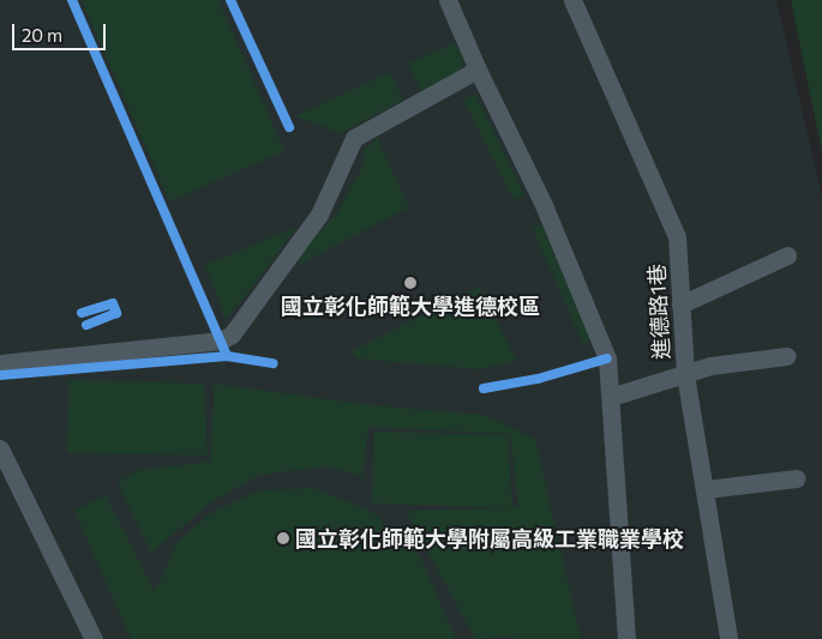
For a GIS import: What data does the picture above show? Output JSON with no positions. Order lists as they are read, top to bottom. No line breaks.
{"streets":{"lane":["進德路1巷"]},"places":["國立彰化師範大學進德校區","國立彰化師範大學附屬高級工業職業學校"],"scale_bar":"20 m"}
